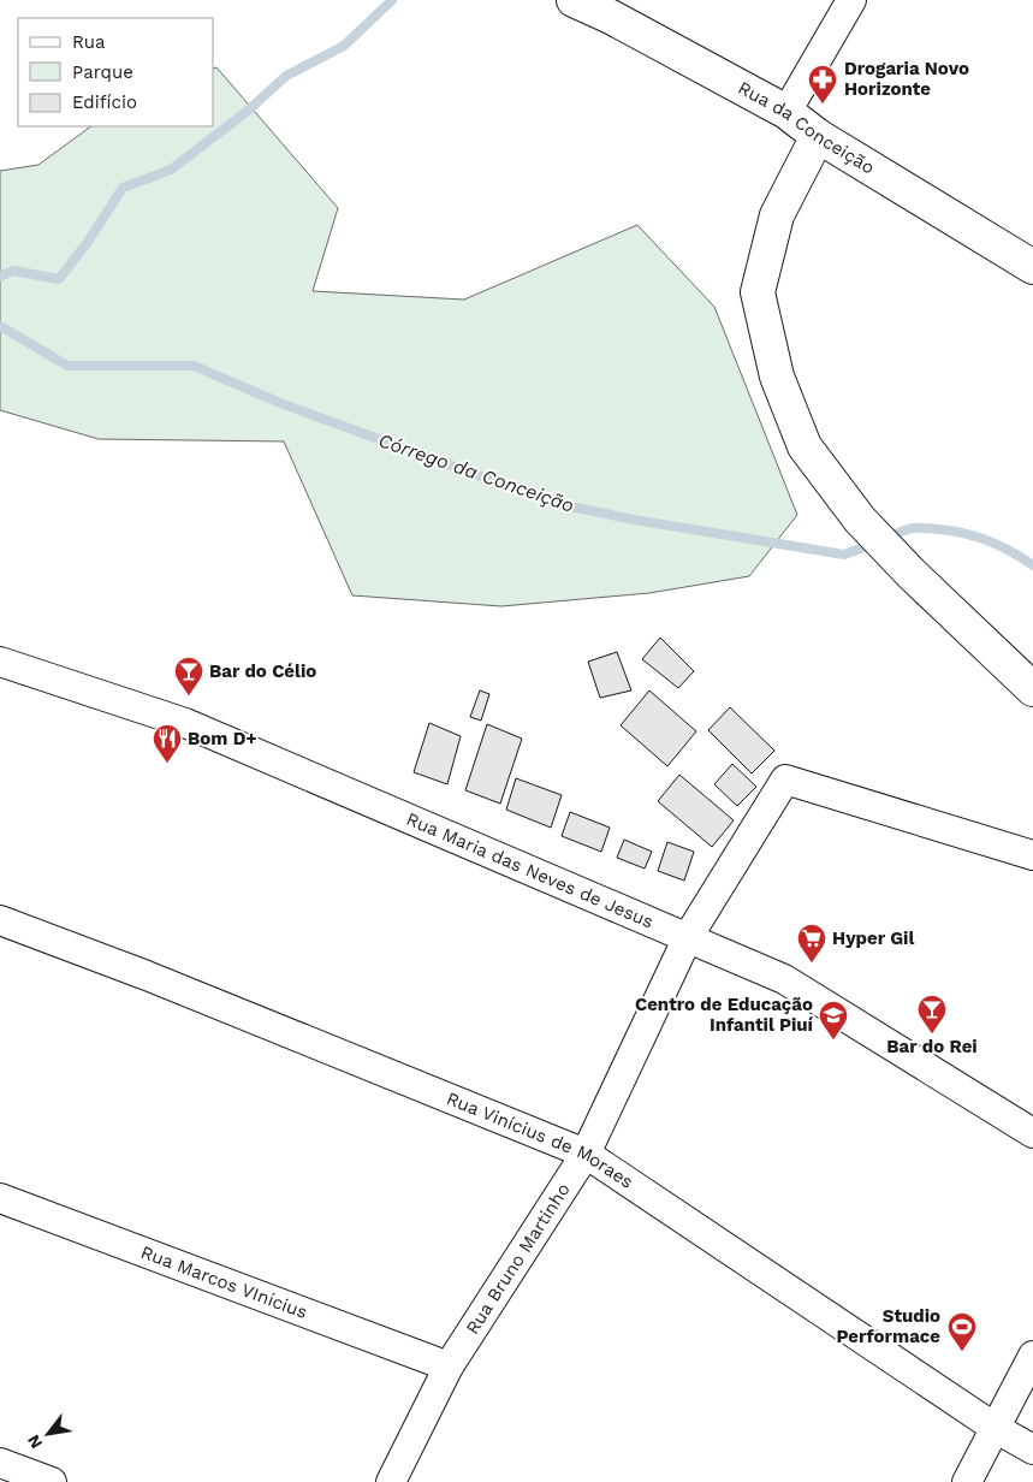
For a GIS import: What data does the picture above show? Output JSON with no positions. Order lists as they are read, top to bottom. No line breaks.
{"streets":{"street":["Rua da Conceição","Rua Maria das Neves de Jesus","Rua Vinícius de Moraes","Rua Bruno Martinho","Rua Marcos VInícius"]},"crossings":[["Rua Maria das Neves de Jesus","Rua Bruno Martinho"],["Rua Vinícius de Moraes","Rua Bruno Martinho"],["Rua Bruno Martinho","Rua Marcos VInícius"]],"water":["Córrego da Conceição"],"places":{"pharmacy":["Drogaria Novo Horizonte"],"bar":["Bar do Célio","Bar do Rei"],"restaurant":["Bom D+"],"supermarket":["Hyper Gil"],"school or university":["Centro de Educação Infantil Piuí"],"sports":["Studio Performace"]},"legend":["Rua","Parque","Edifício"],"north":"bottom left"}
